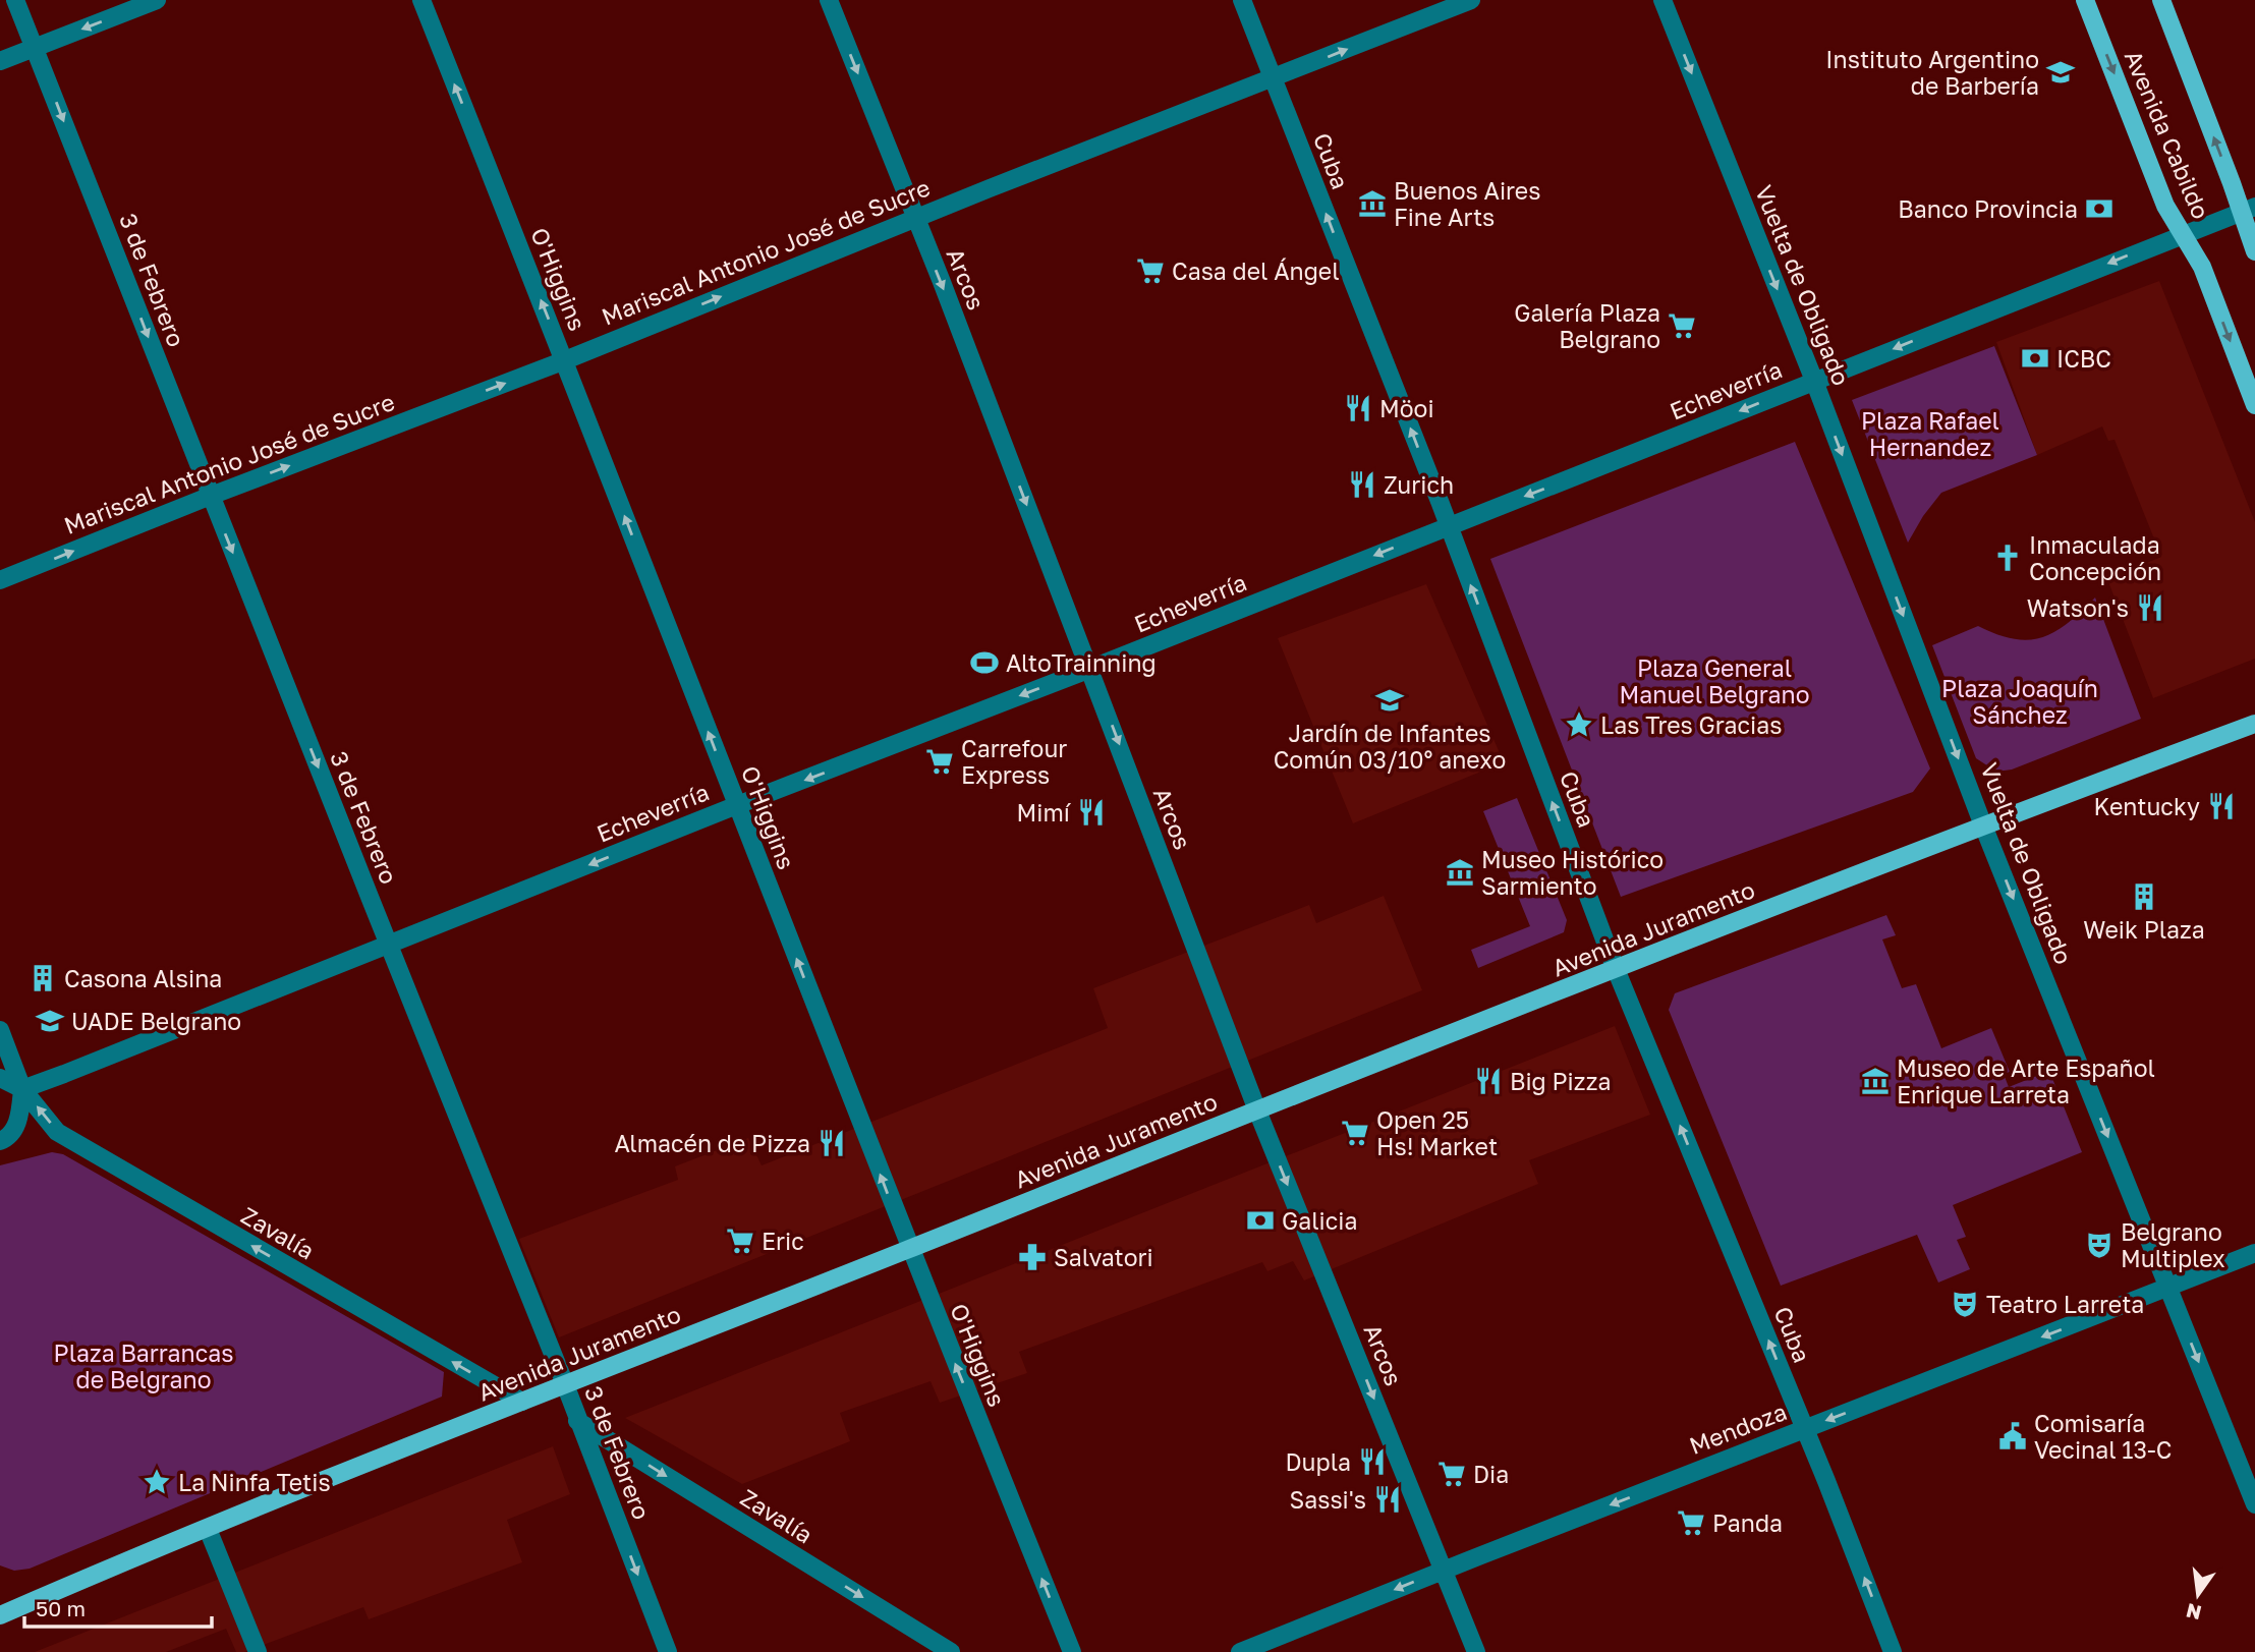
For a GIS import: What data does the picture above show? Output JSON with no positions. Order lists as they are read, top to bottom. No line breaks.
{"streets":{"main road":["Avenida Cabildo","Avenida Juramento"],"street":["Cuba","Mariscal Antonio José de Sucre","O'Higgins","Arcos","3 de Febrero","Vuelta de Obligado","Echeverría","Zavalía","Mendoza"]},"crossings":[["Avenida Cabildo","Echeverría"],["Cuba","Mariscal Antonio José de Sucre"],["Cuba","Echeverría"],["Cuba","Avenida Juramento"],["Cuba","Mendoza"],["Mariscal Antonio José de Sucre","O'Higgins"],["Mariscal Antonio José de Sucre","Arcos"],["Mariscal Antonio José de Sucre","3 de Febrero"],["O'Higgins","Echeverría"],["O'Higgins","Avenida Juramento"],["Arcos","Echeverría"],["Arcos","Avenida Juramento"],["Arcos","Mendoza"],["3 de Febrero","Echeverría"],["3 de Febrero","Avenida Juramento"],["3 de Febrero","Zavalía"],["Vuelta de Obligado","Echeverría"],["Vuelta de Obligado","Avenida Juramento"],["Vuelta de Obligado","Mendoza"],["Echeverría","Zavalía"],["Avenida Juramento","Zavalía"]],"one_way":["Cuba","Mariscal Antonio José de Sucre","O'Higgins","Arcos","3 de Febrero","Vuelta de Obligado","Echeverría","Mendoza"],"parks":["Plaza Rafael Hernandez","Plaza General Manuel Belgrano","Plaza Joaquín Sánchez","Plaza Barrancas de Belgrano"],"places":{"school or university":["Instituto Argentino de Barbería","Jardín de Infantes Común 03/10° anexo","UADE Belgrano"],"museum":["Buenos Aires Fine Arts","Museo Histórico Sarmiento","Museo de Arte Español Enrique Larreta"],"bank":["Banco Provincia","ICBC","Galicia"],"supermarket":["Casa del Ángel","Galería Plaza Belgrano","Carrefour Express","Open 25 Hs! Market","Eric","Dia","Panda"],"restaurant":["Möoi","Zurich","Watson's","Kentucky","Mimí","Big Pizza","Almacén de Pizza","Dupla","Sassi's"],"church":["Inmaculada Concepción"],"sports":["AltoTrainning"],"place":["Las Tres Gracias","La Ninfa Tetis"],"building":["Weik Plaza","Casona Alsina"],"theatre":["Belgrano Multiplex","Teatro Larreta"],"pharmacy":["Salvatori"],"public building":["Comisaría Vecinal 13-C"]},"scale_bar":"50 m","north":"bottom"}
